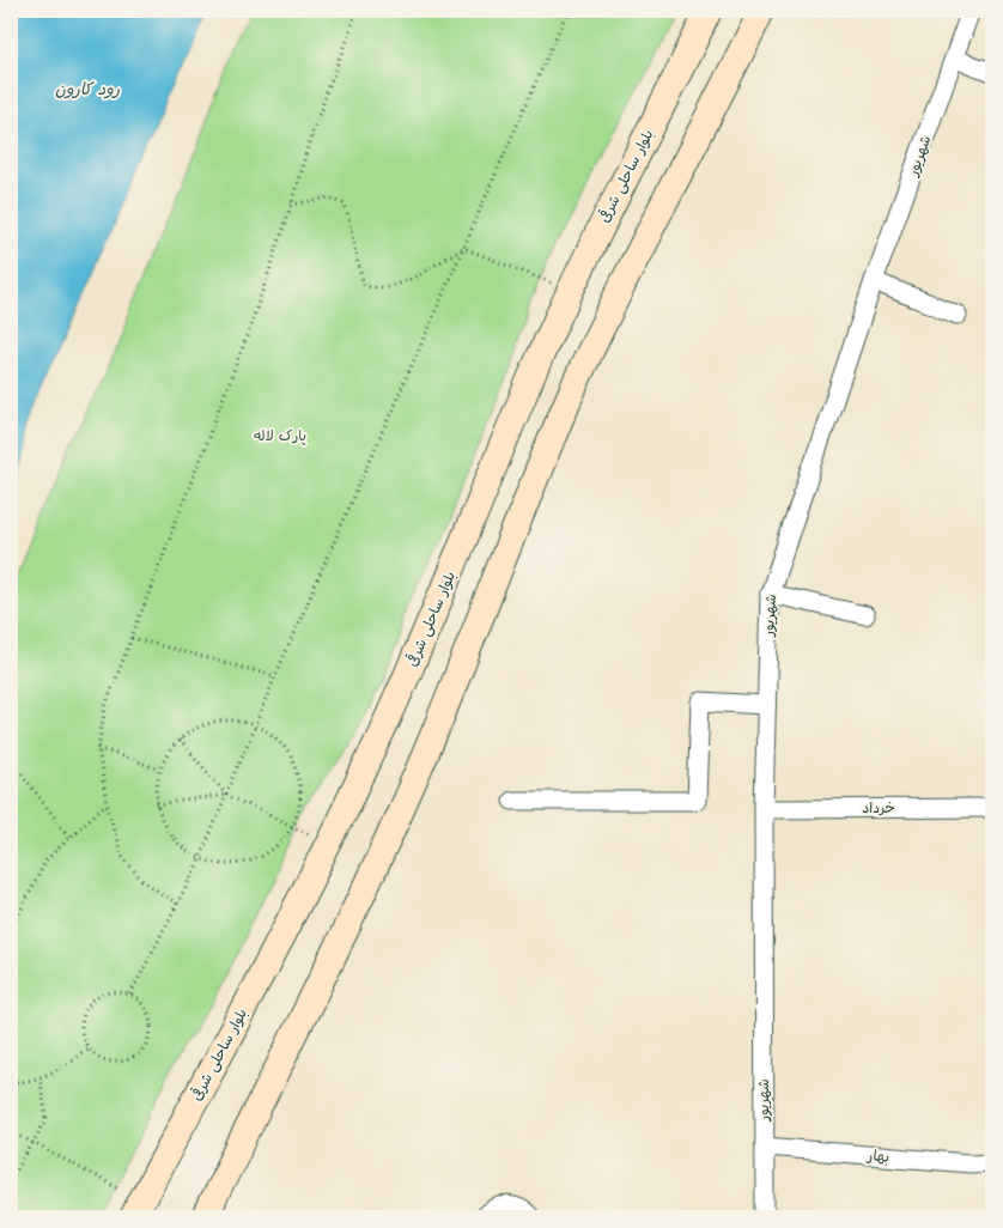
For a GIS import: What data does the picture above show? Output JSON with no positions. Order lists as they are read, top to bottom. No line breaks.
{"streets":{"main road":["بلوار ساحلی شرقی"],"street":["شهریور","خرداد","بهار"]},"crossings":[["شهریور","خرداد"],["شهریور","بهار"]],"water":["رود کارون"],"parks":["پارک لاله"]}
